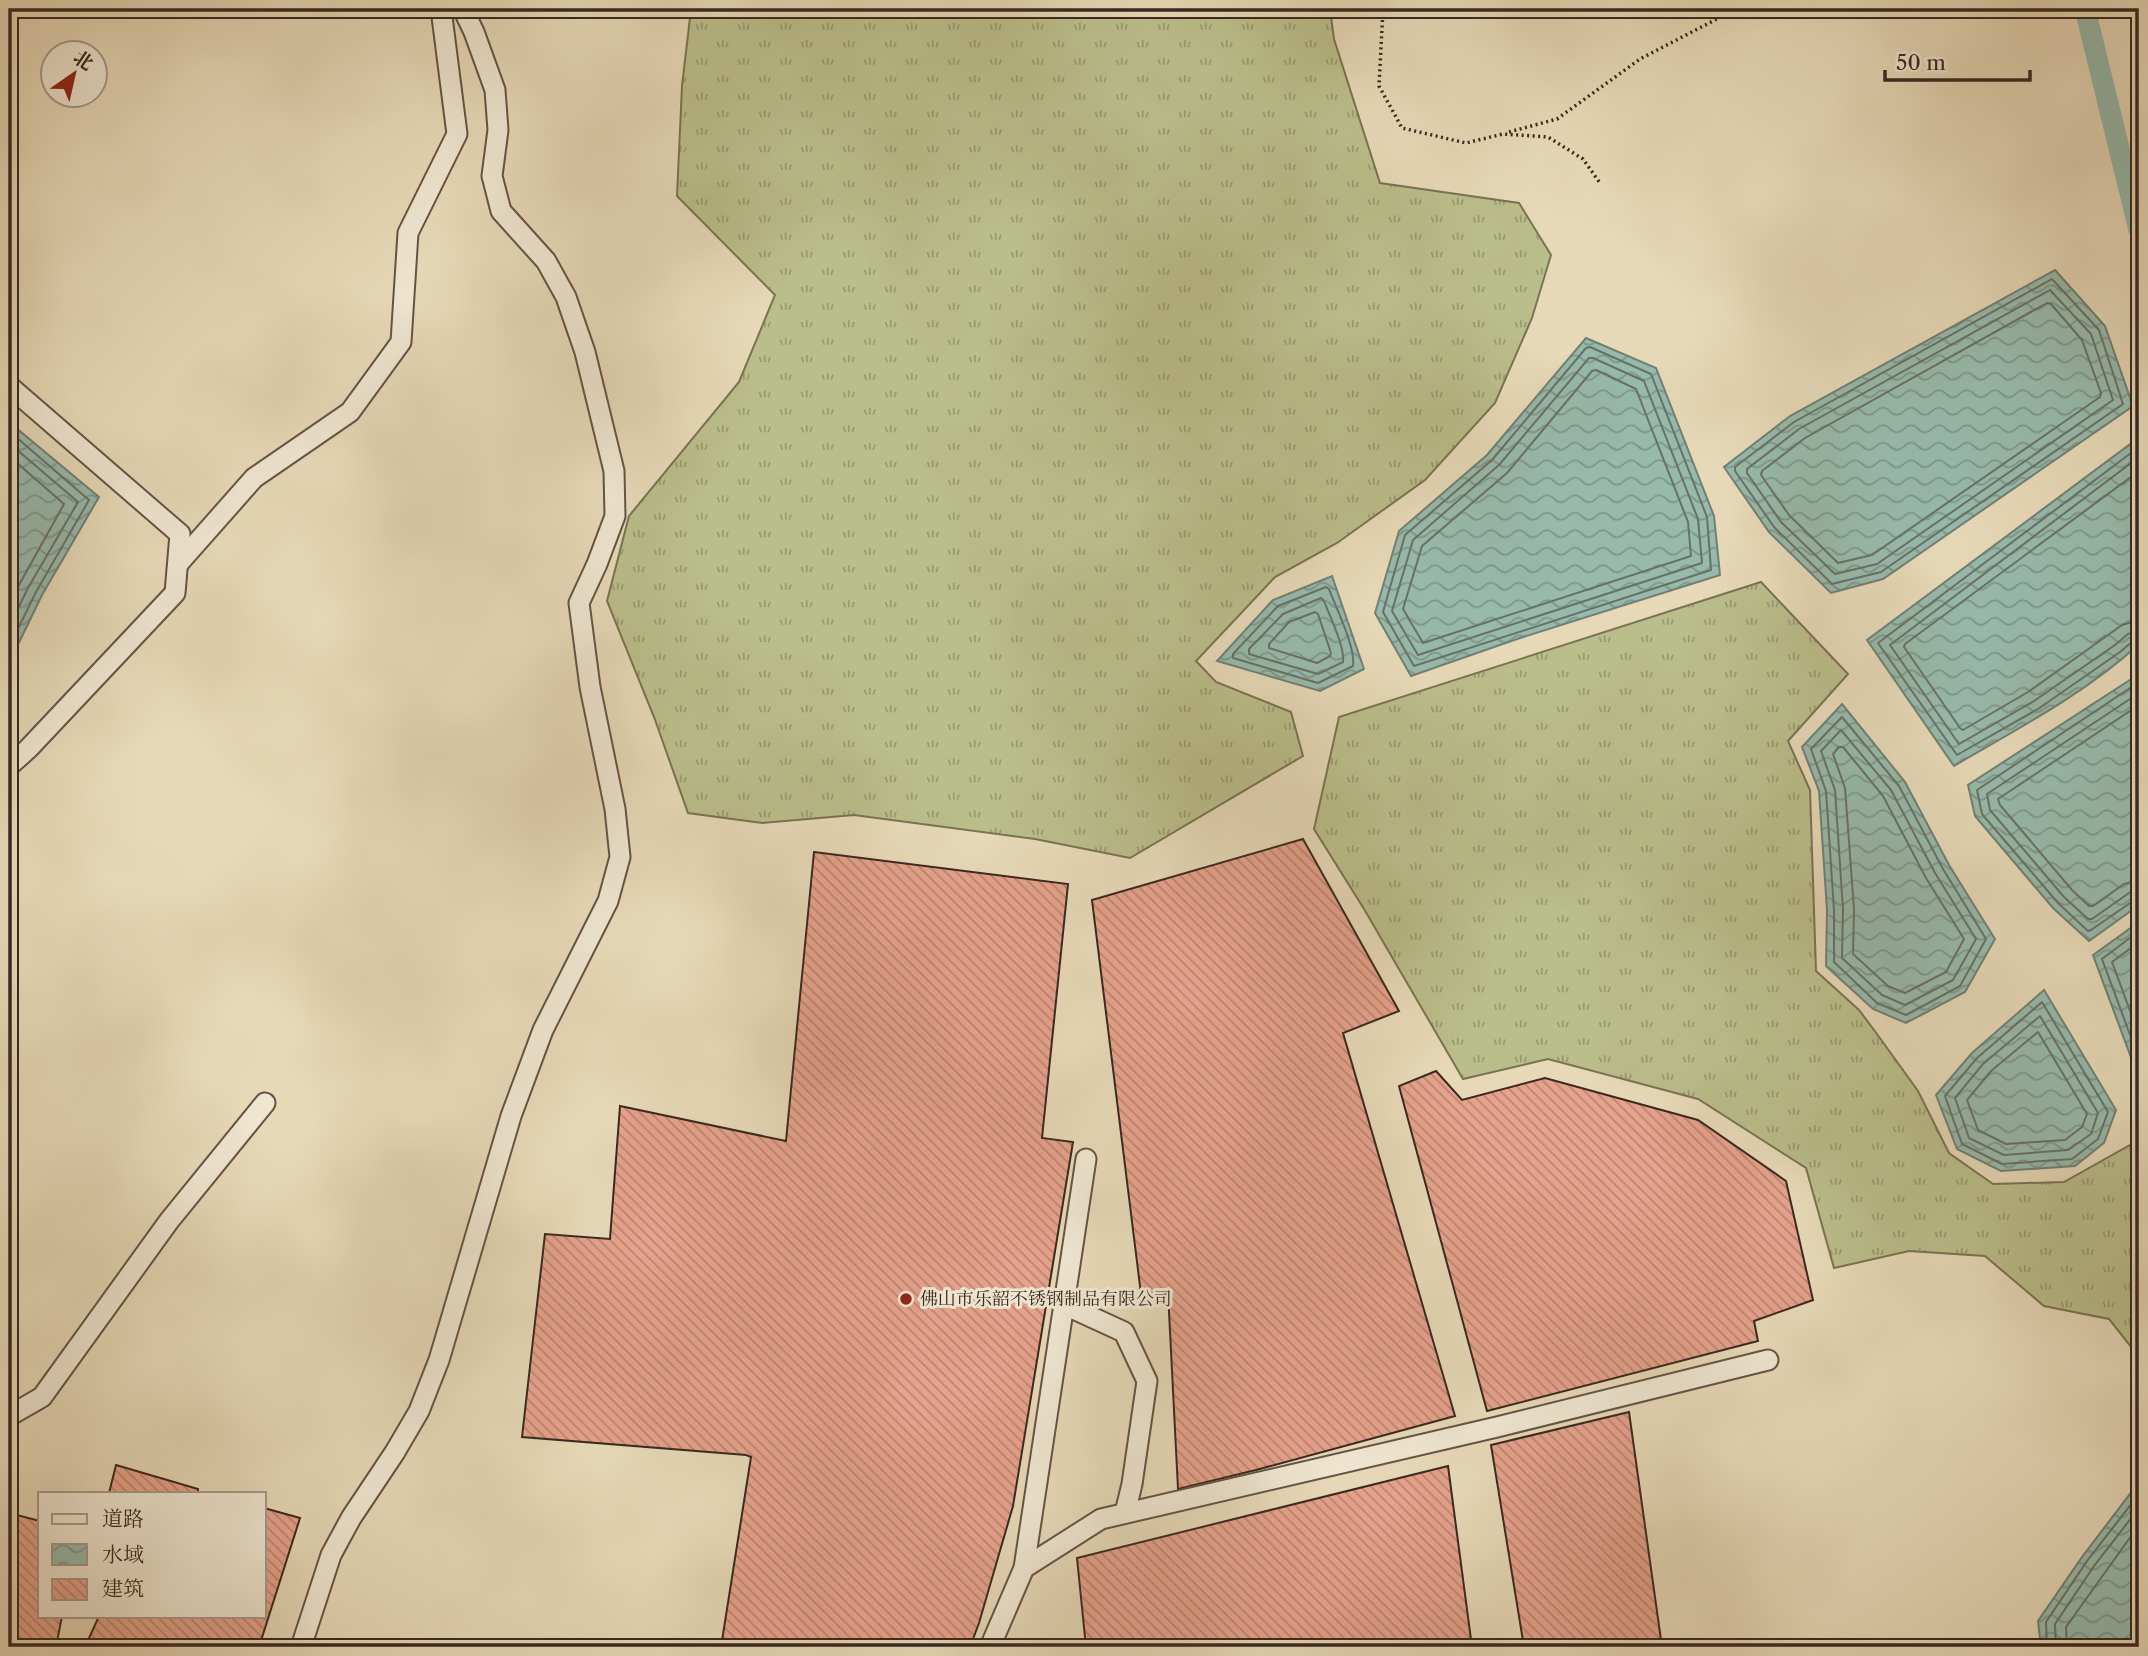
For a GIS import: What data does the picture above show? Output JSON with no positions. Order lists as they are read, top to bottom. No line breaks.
{"places":["佛山市乐韶不锈钢制品有限公司"],"legend":["道路","水域","建筑"],"scale_bar":"50 m","north":"top right"}
